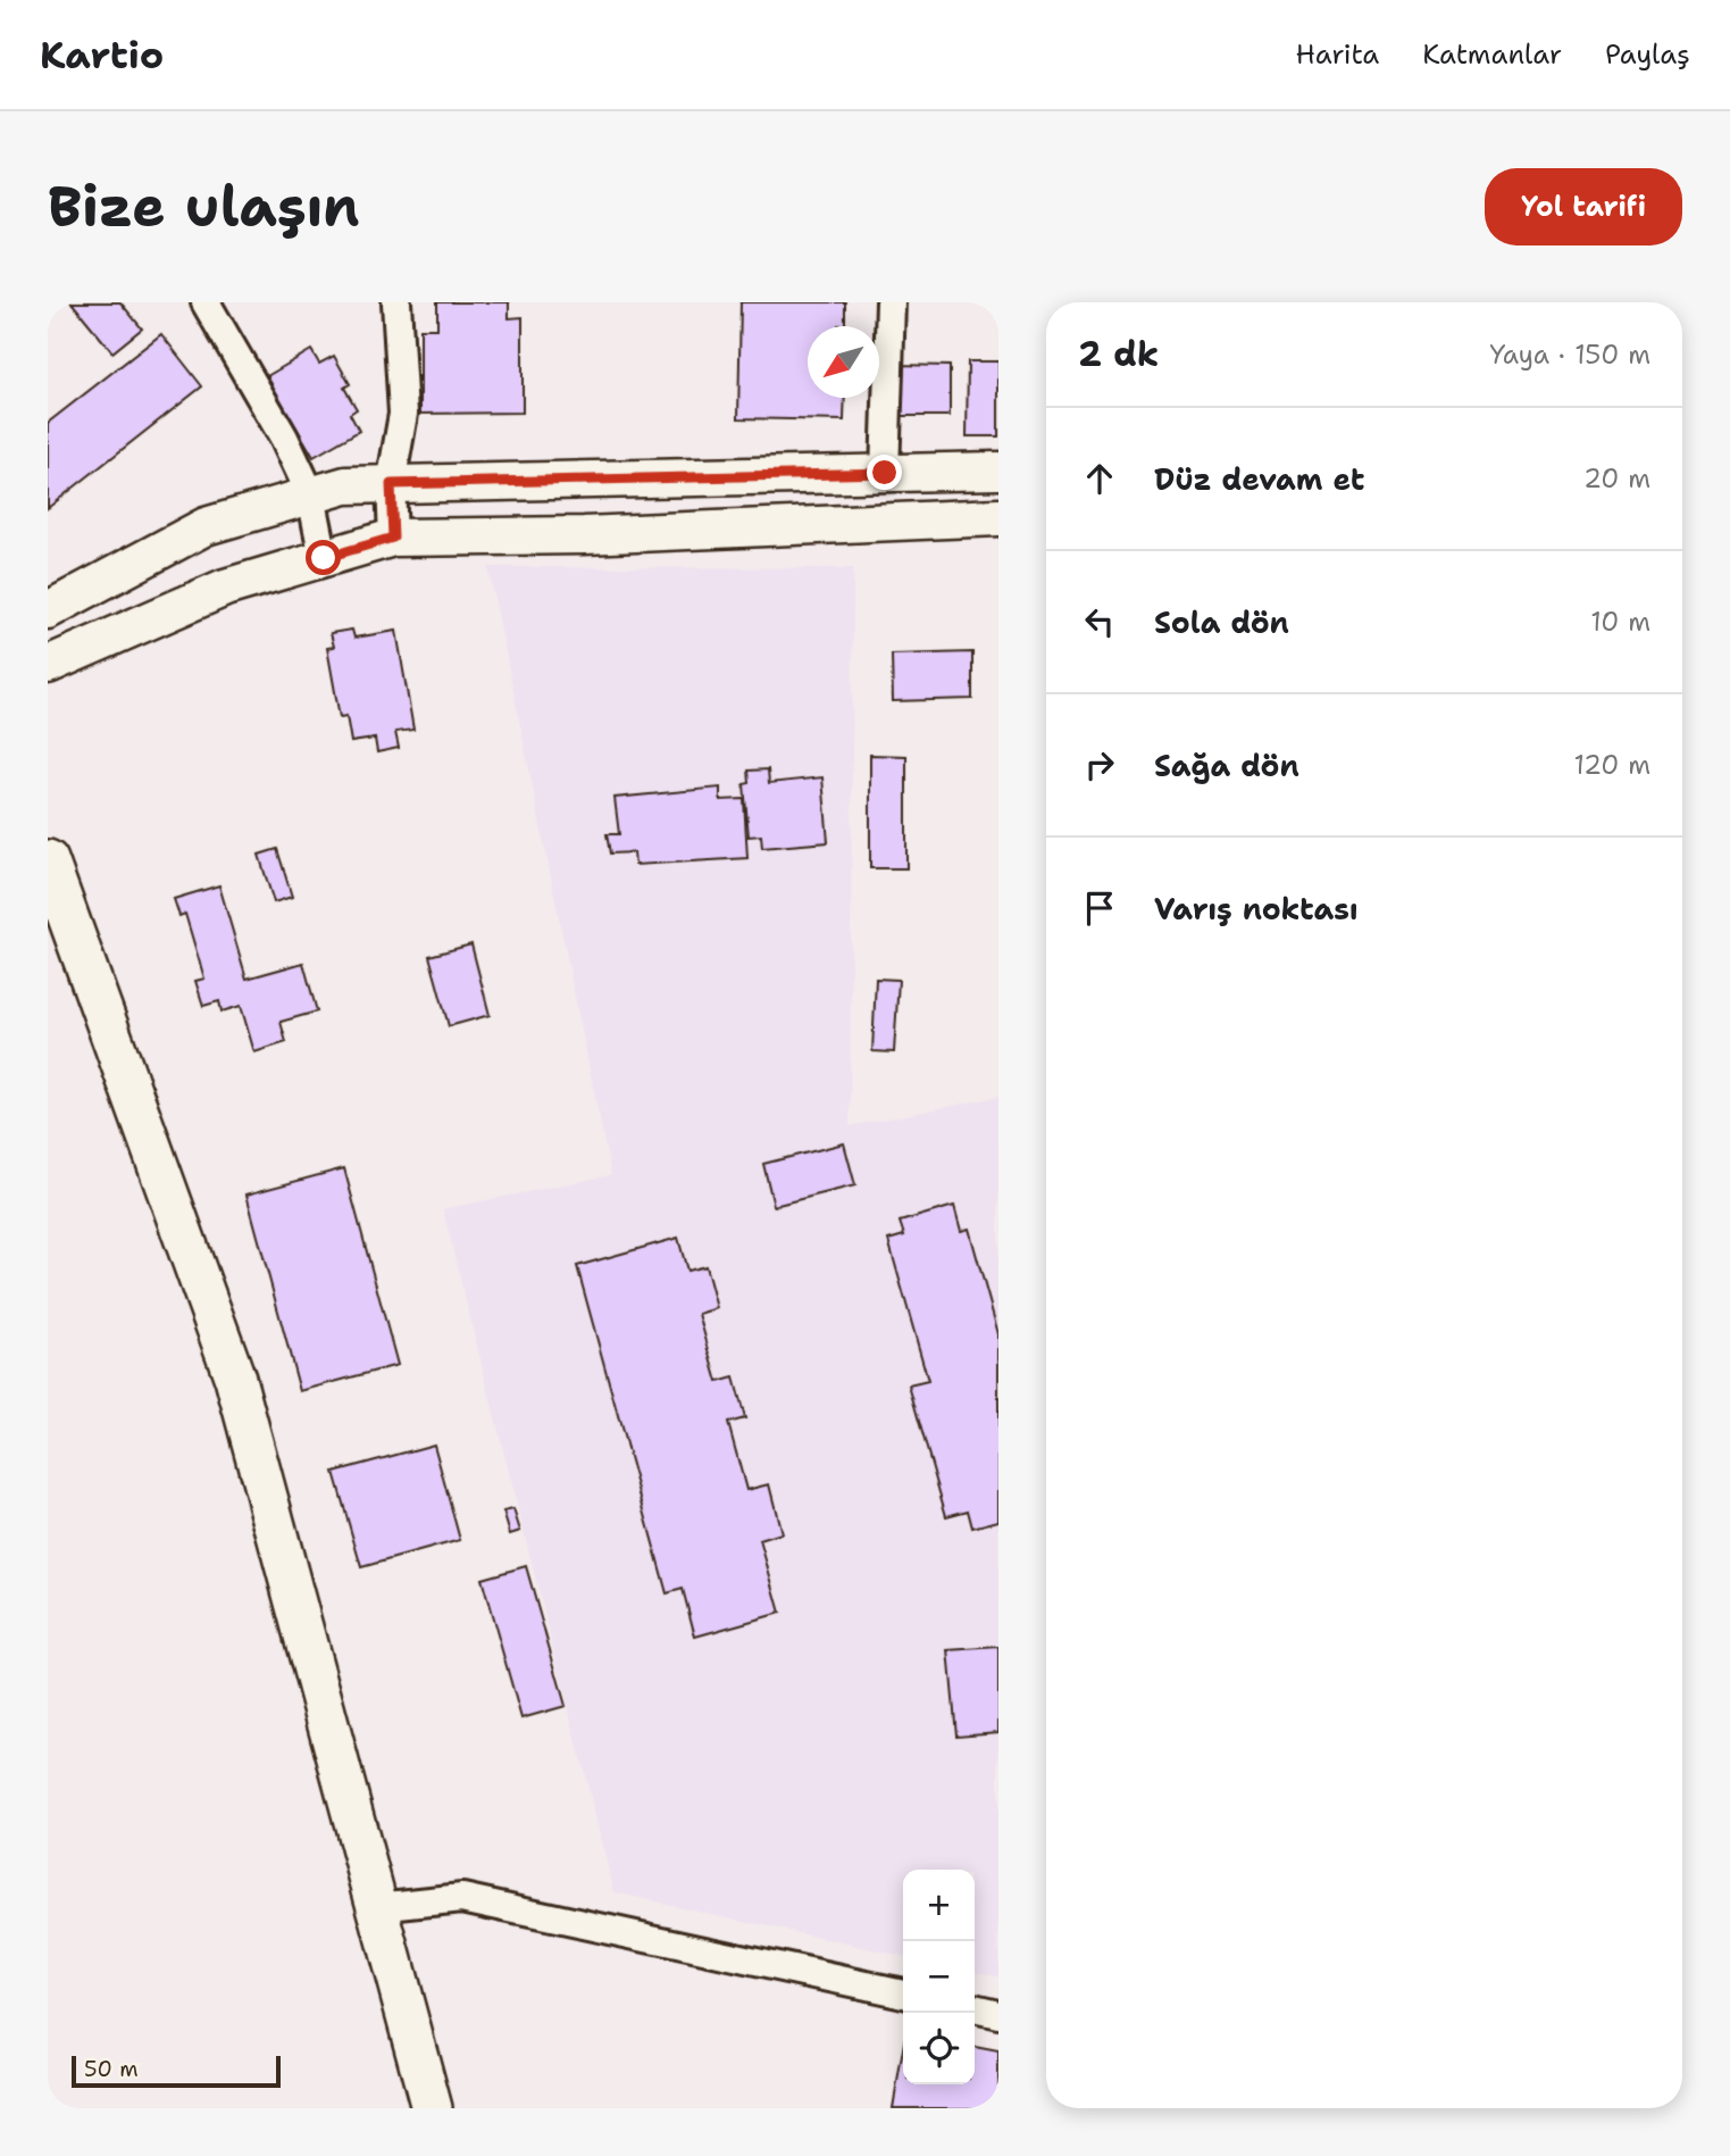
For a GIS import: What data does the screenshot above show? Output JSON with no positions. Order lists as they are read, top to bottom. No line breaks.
{"scale_bar":"50 m","north":"bottom left","page":{"header":"Kartio","nav":["Harita","Katmanlar","Paylaş"],"buttons":"Yol tarifi","title":"Bize ulaşın","heading":["2 dk","Yaya · 150 m"],"list":[["Düz devam et","20 m"],["Sola dön","10 m"],["Sağa dön","120 m"],"Varış noktası"],"map_buttons":["+","−"],"scale":"50 m"}}
